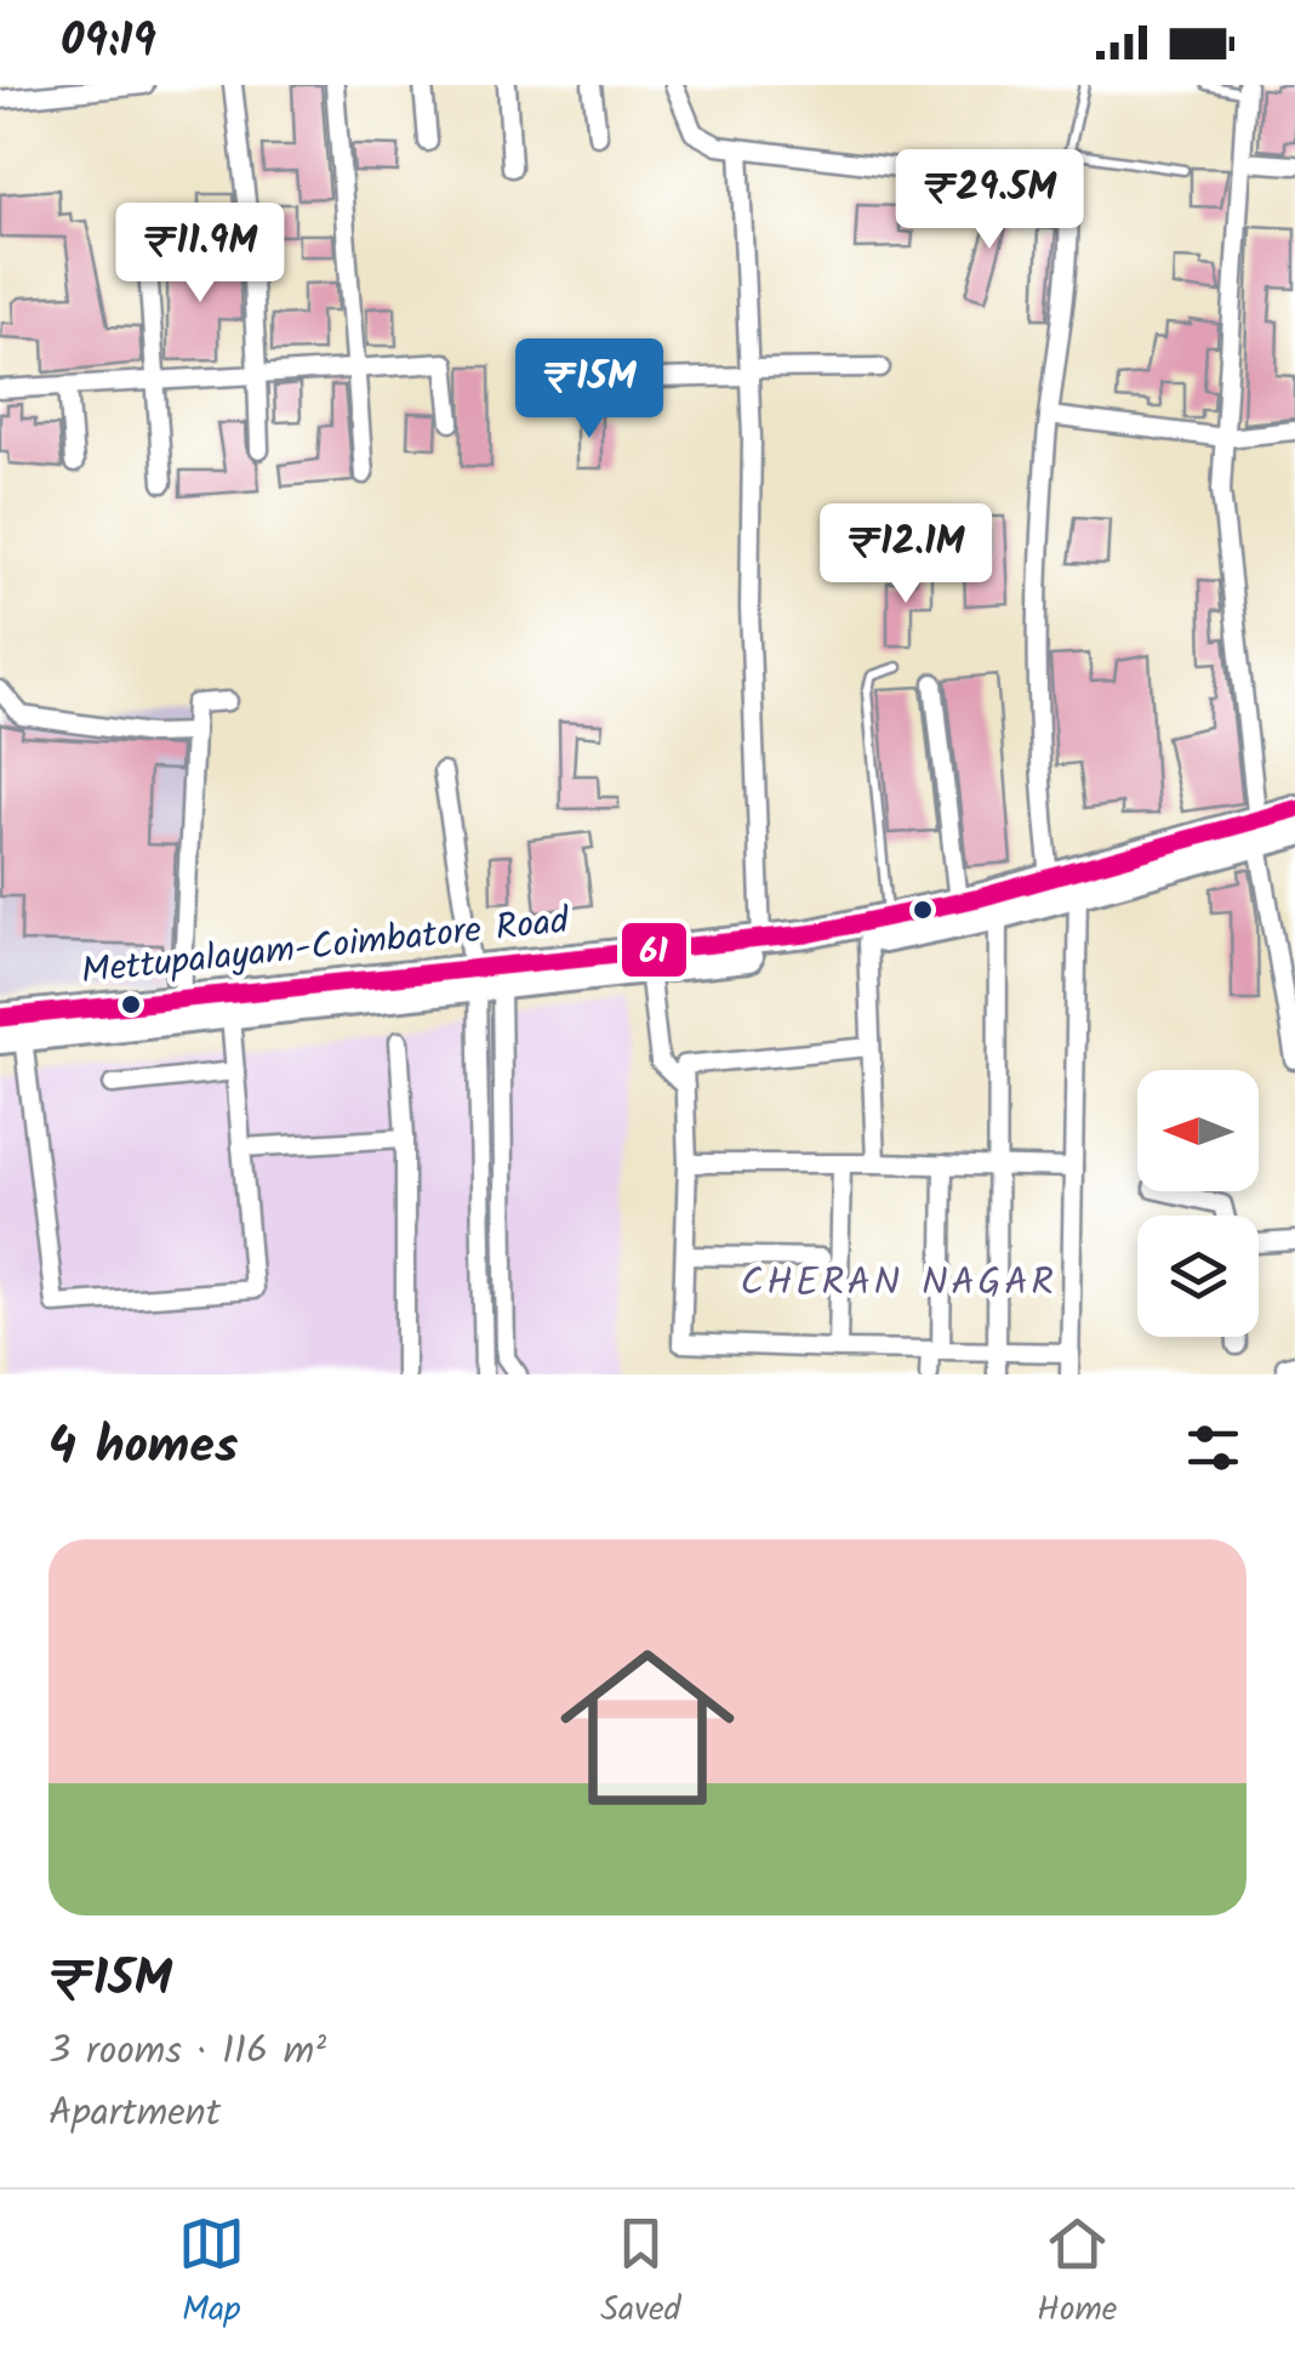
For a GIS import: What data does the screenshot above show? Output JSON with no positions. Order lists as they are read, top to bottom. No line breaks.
{"streets":{"highway":["Mettupalayam-Coimbatore Road"]},"districts":["CHERAN NAGAR"],"lines":["transit line 61"],"north":"left","page":{"status":"09:19","price":["₹29.5M","₹11.9M","₹15M","₹12.1M"],"heading":"4 homes","list":[{"name":"₹15M","note":"3 rooms · 116 m² · Apartment"}],"tabs":["Map","Saved","Home"]}}
